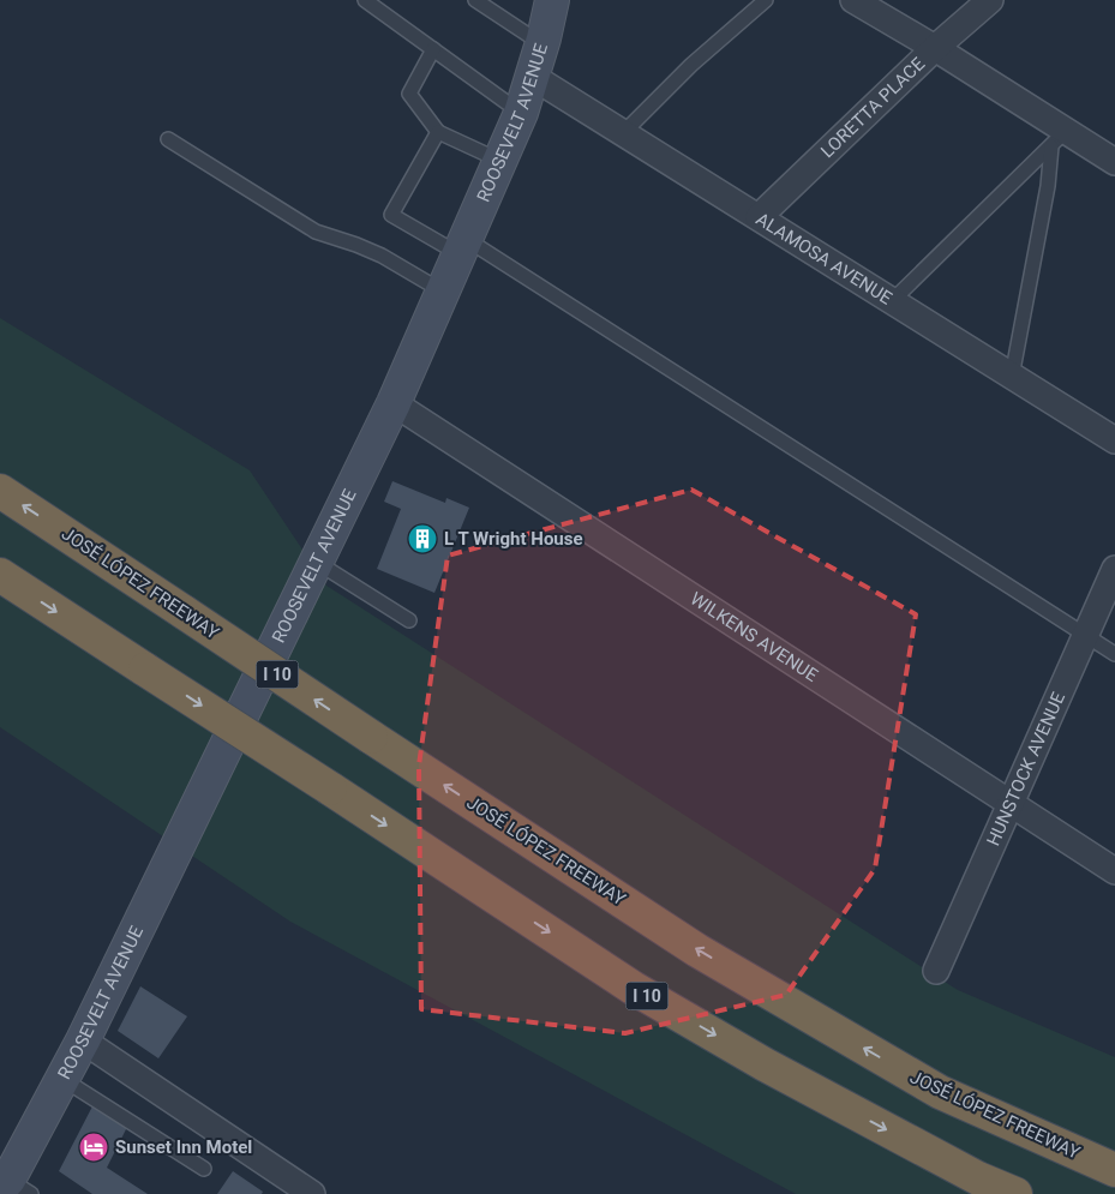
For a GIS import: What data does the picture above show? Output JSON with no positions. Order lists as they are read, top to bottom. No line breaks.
{"streets":{"highway":["JOSÉ LÓPEZ FREEWAY","I 10"],"main road":["ROOSEVELT AVENUE"],"street":["LORETTA PLACE","ALAMOSA AVENUE","WILKENS AVENUE","HUNSTOCK AVENUE"]},"crossings":[["LORETTA PLACE","ALAMOSA AVENUE"],["ROOSEVELT AVENUE","ALAMOSA AVENUE"],["ROOSEVELT AVENUE","WILKENS AVENUE"],["WILKENS AVENUE","HUNSTOCK AVENUE"]],"places":{"building":["L T Wright House"],"hotel":["Sunset Inn Motel"]}}
